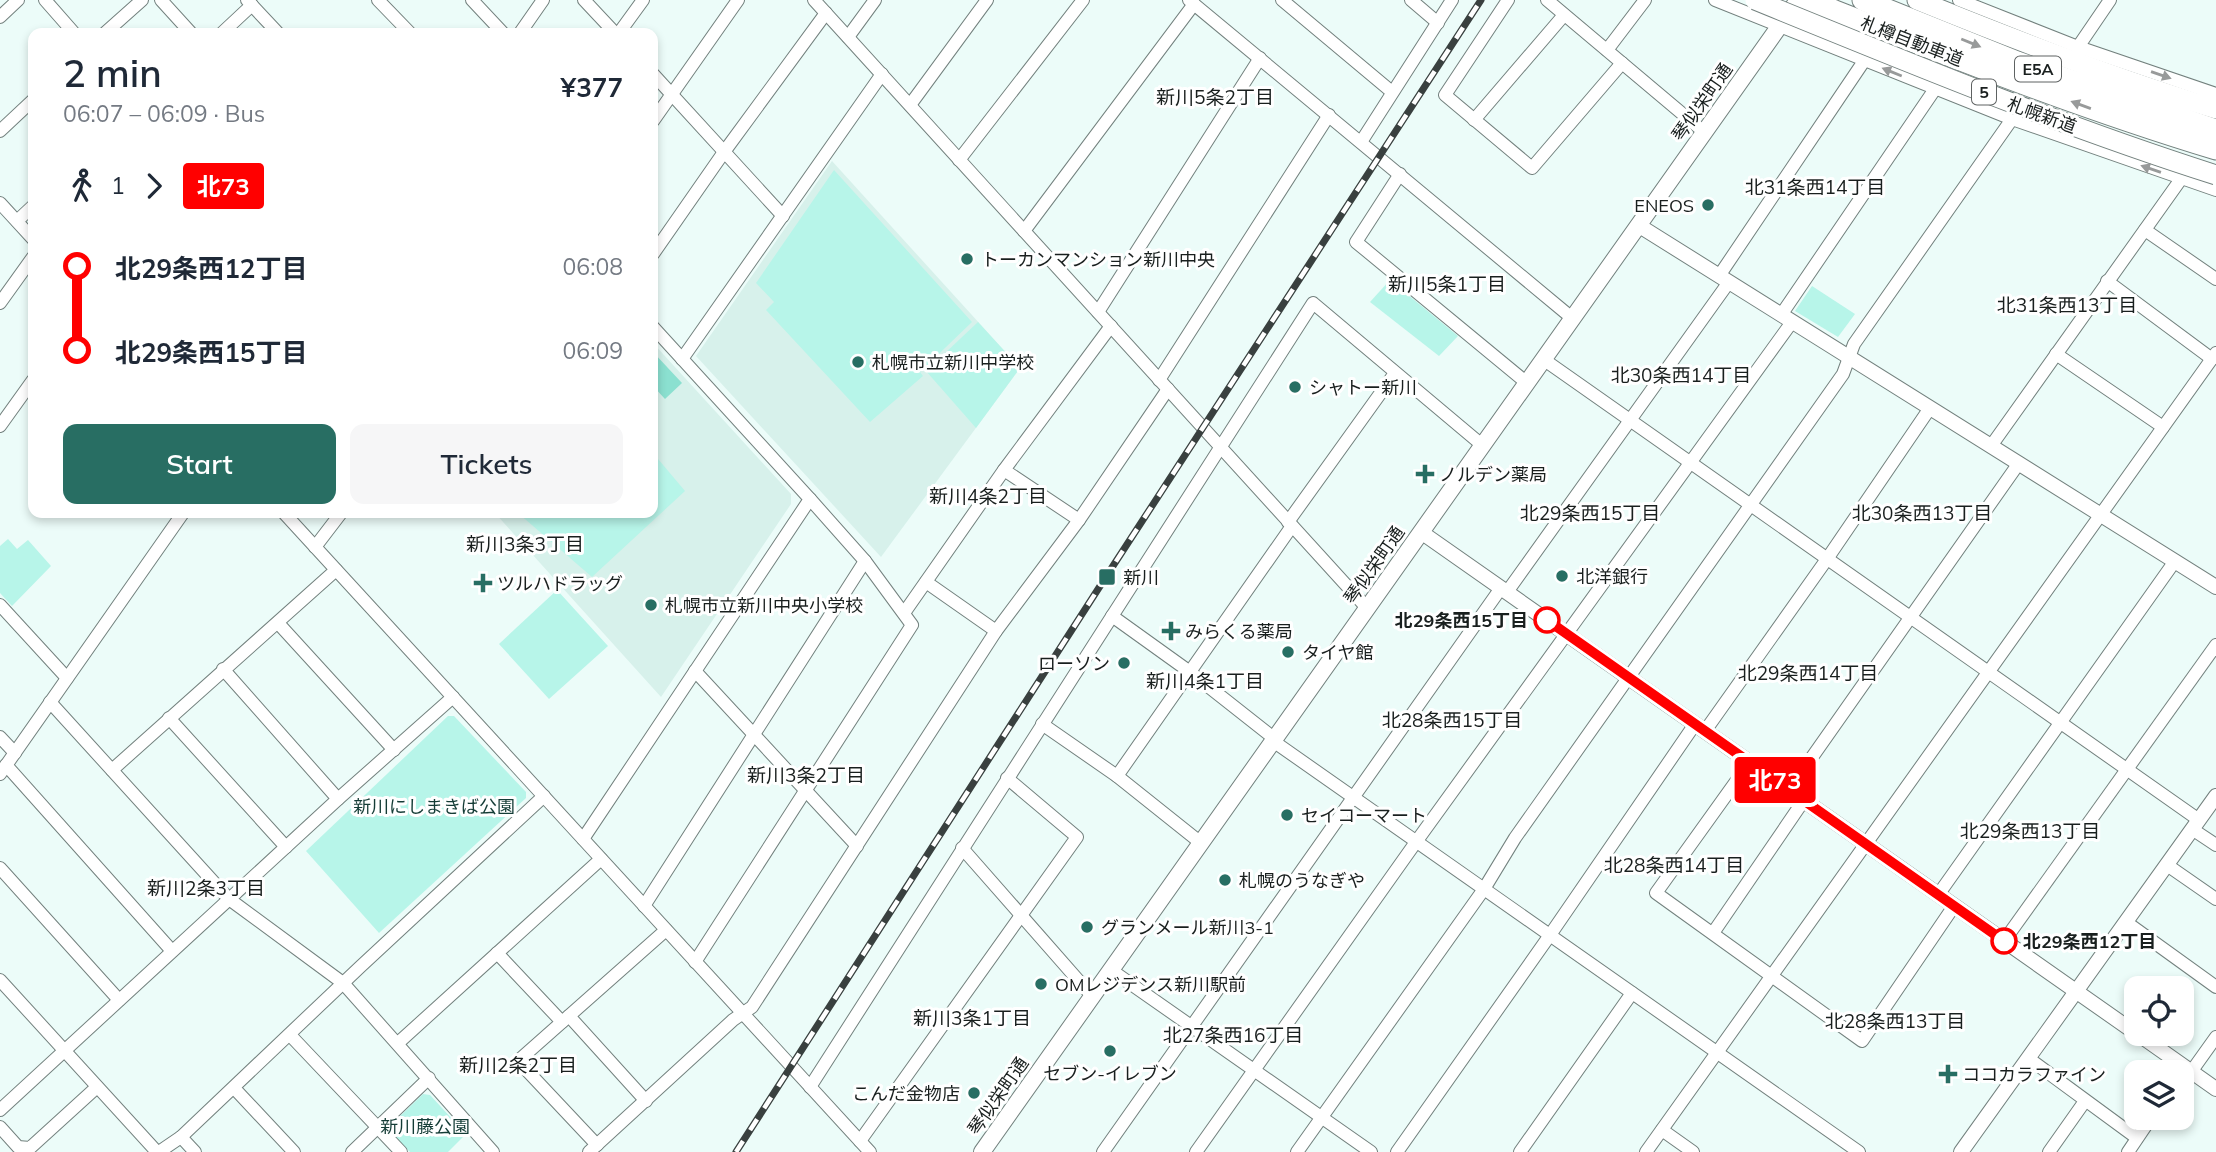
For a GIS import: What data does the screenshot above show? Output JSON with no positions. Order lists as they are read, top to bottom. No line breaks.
{"streets":{"highway":["札樽自動車道","E5A","5","札幌新道"],"main road":["琴似栄町通"]},"districts":["新川5条2丁目","北31条西14丁目","新川5条1丁目","北31条西13丁目","北30条西14丁目","新川4条2丁目","北29条西15丁目","北30条西13丁目","新川3条3丁目","北29条西14丁目","新川4条1丁目","北28条西15丁目","新川3条2丁目","北29条西13丁目","北28条西14丁目","新川2条3丁目","新川3条1丁目","北28条西13丁目","北27条西16丁目","新川2条2丁目"],"parks":["新川にしまきば公園","新川藤公園"],"places":{"other":["ENEOS","トーカンマンション新川中央","札幌市立新川中学校","シャトー新川","北洋銀行","札幌市立新川中央小学校","北29条西15丁目","タイヤ館","ローソン","セイコーマート","札幌のうなぎや","グランメール新川3-1","北29条西12丁目","OMレジデンス新川駅前","セブン-イレブン","こんだ金物店"],"health":["ノルデン薬局","ツルハドラッグ","みらくる薬局","ココカラファイン"],"transit":["新川"]},"lines":["bus line 北73"],"page":{"on_map":"北73","heading":["2 min","06:07 – 06:09 · Bus","¥377"],"legs":["1","北73"],"list":[{"name":"北29条西12丁目","value":"06:08"},{"name":"北29条西15丁目","value":"06:09"}],"buttons":["Start","Tickets"]}}
